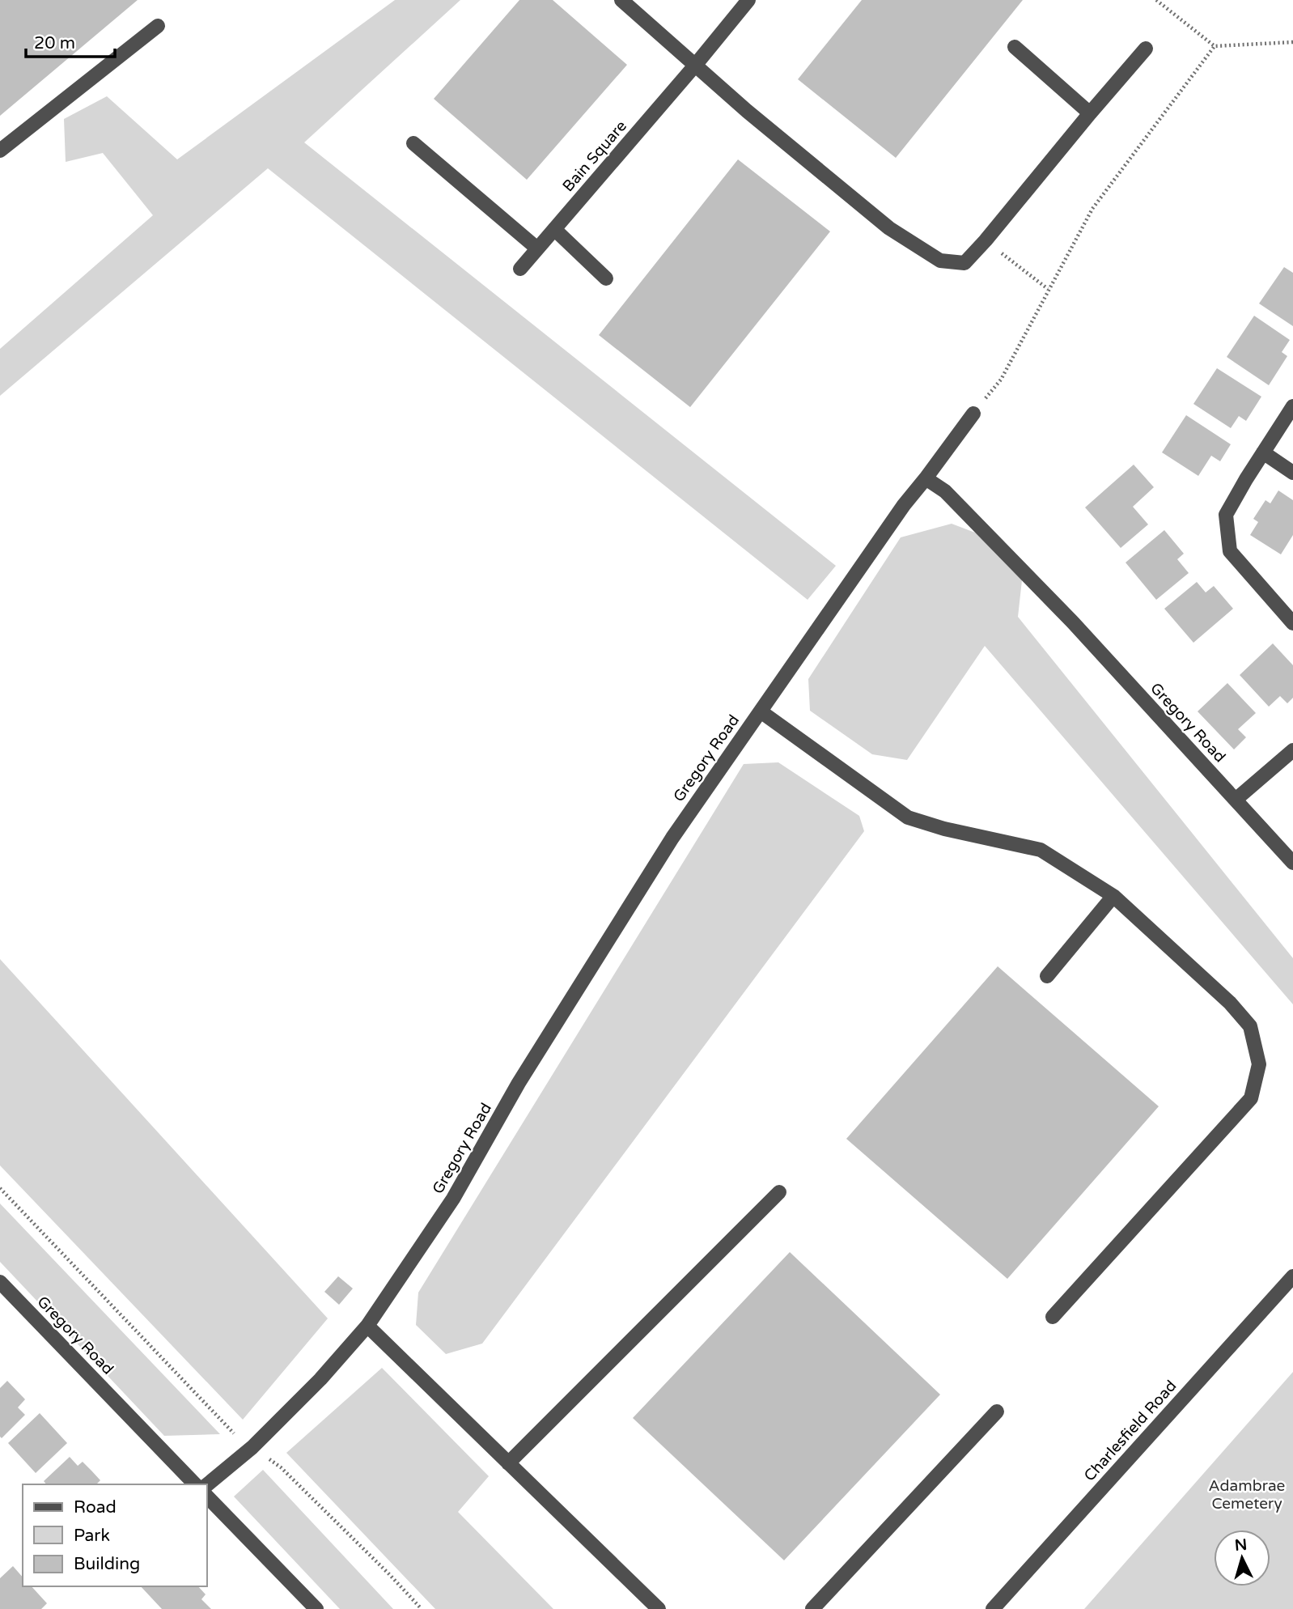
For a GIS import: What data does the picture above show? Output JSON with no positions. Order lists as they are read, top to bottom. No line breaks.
{"streets":{"street":["Bain Square","Gregory Road","Charlesfield Road"]},"parks":["Adambrae Cemetery"],"legend":["Road","Park","Building"],"scale_bar":"20 m","north":"top"}
